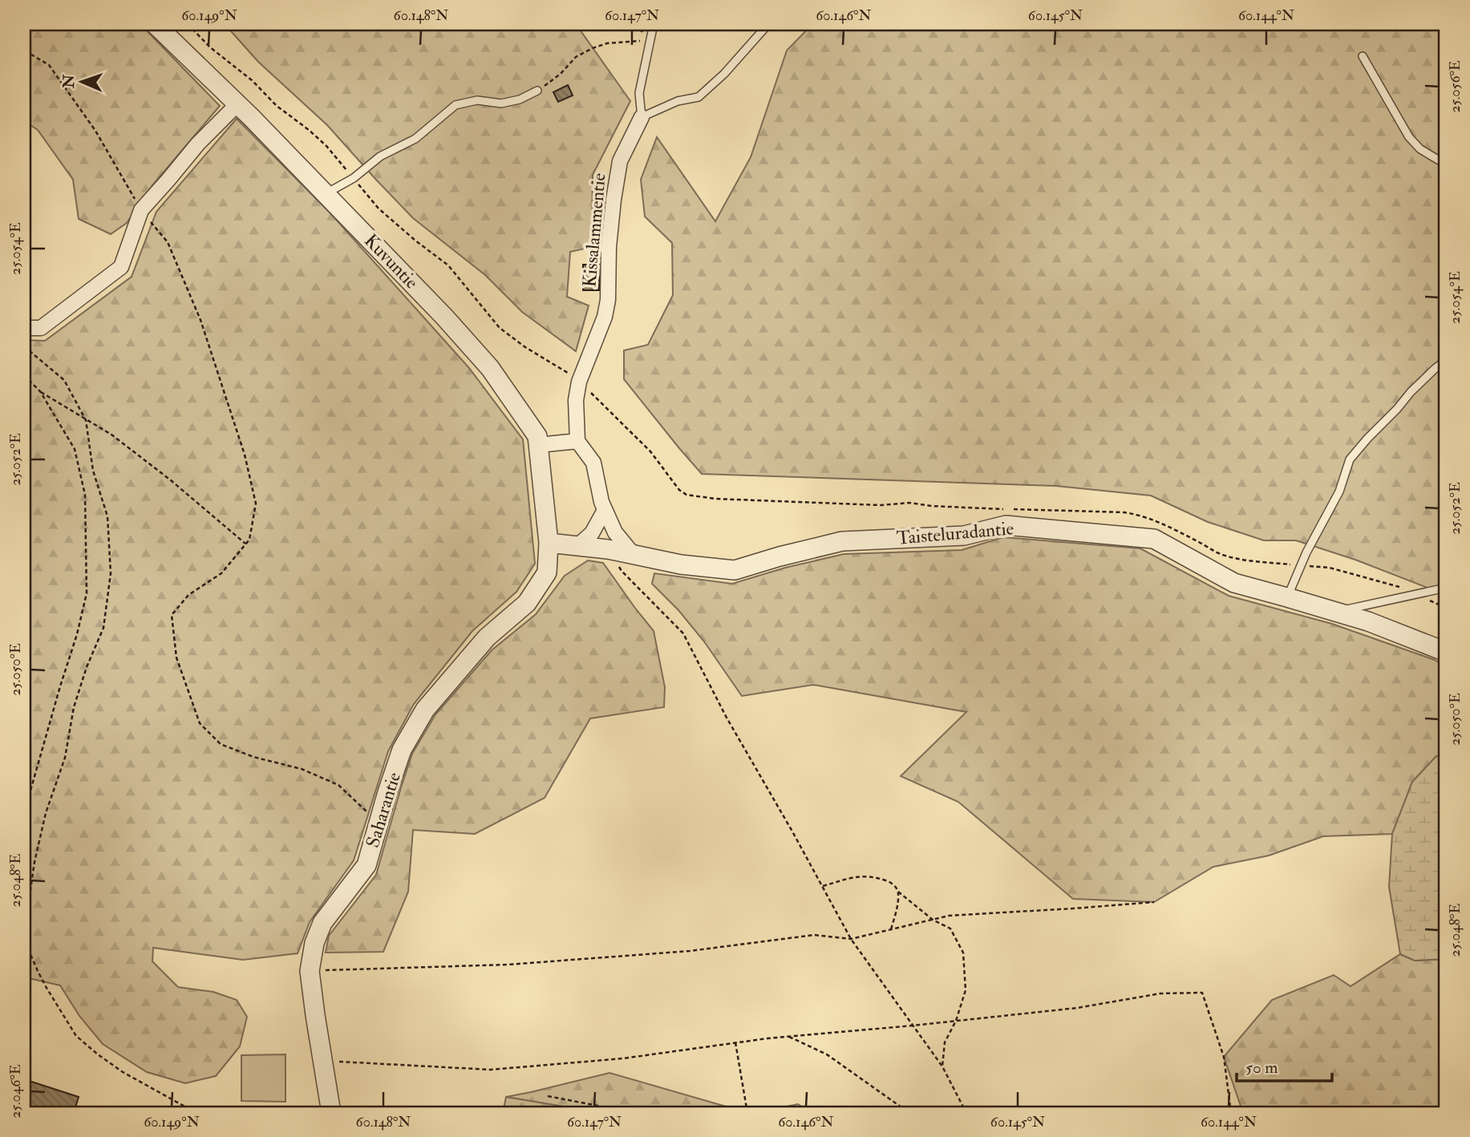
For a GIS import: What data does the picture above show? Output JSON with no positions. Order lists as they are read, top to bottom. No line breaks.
{"streets":{"street":["Kissalammentie","Kuvuntie","Taisteluradantie","Saharantie"]},"crossings":[["Kuvuntie","Taisteluradantie"],["Kuvuntie","Saharantie"],["Taisteluradantie","Saharantie"]],"scale_bar":"50 m","north":"left","coordinates":["60.149°N","60.148°N","60.147°N","60.146°N","60.145°N","60.144°N","25.056°E","25.054°E","25.052°E","25.050°E","25.048°E","25.046°E"]}
